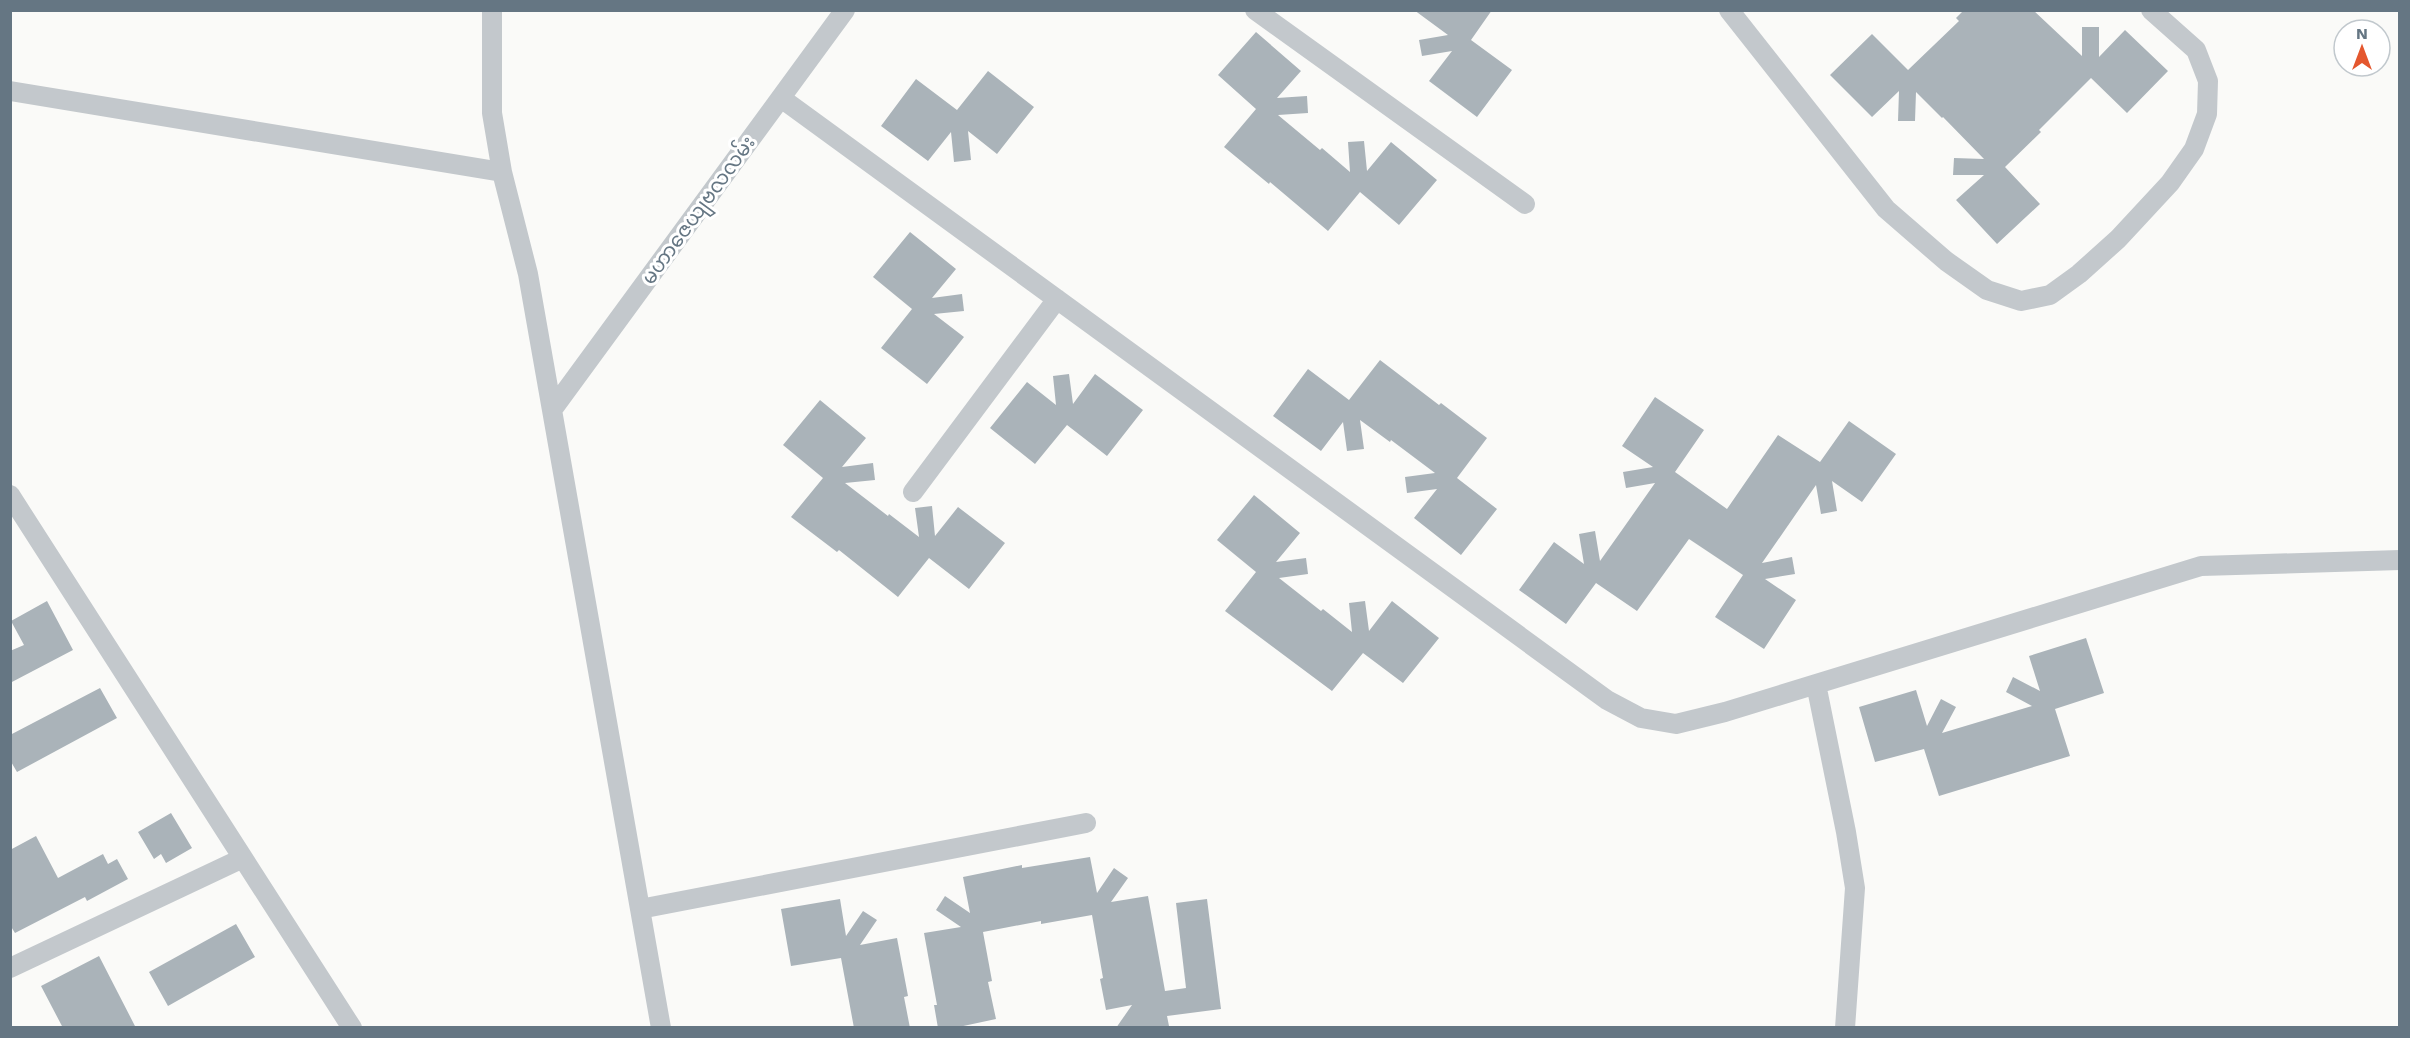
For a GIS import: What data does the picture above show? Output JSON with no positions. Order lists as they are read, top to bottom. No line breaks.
{"streets":{"street":["မဟာဇေယျဗလလမ်း"]},"north":"top"}
